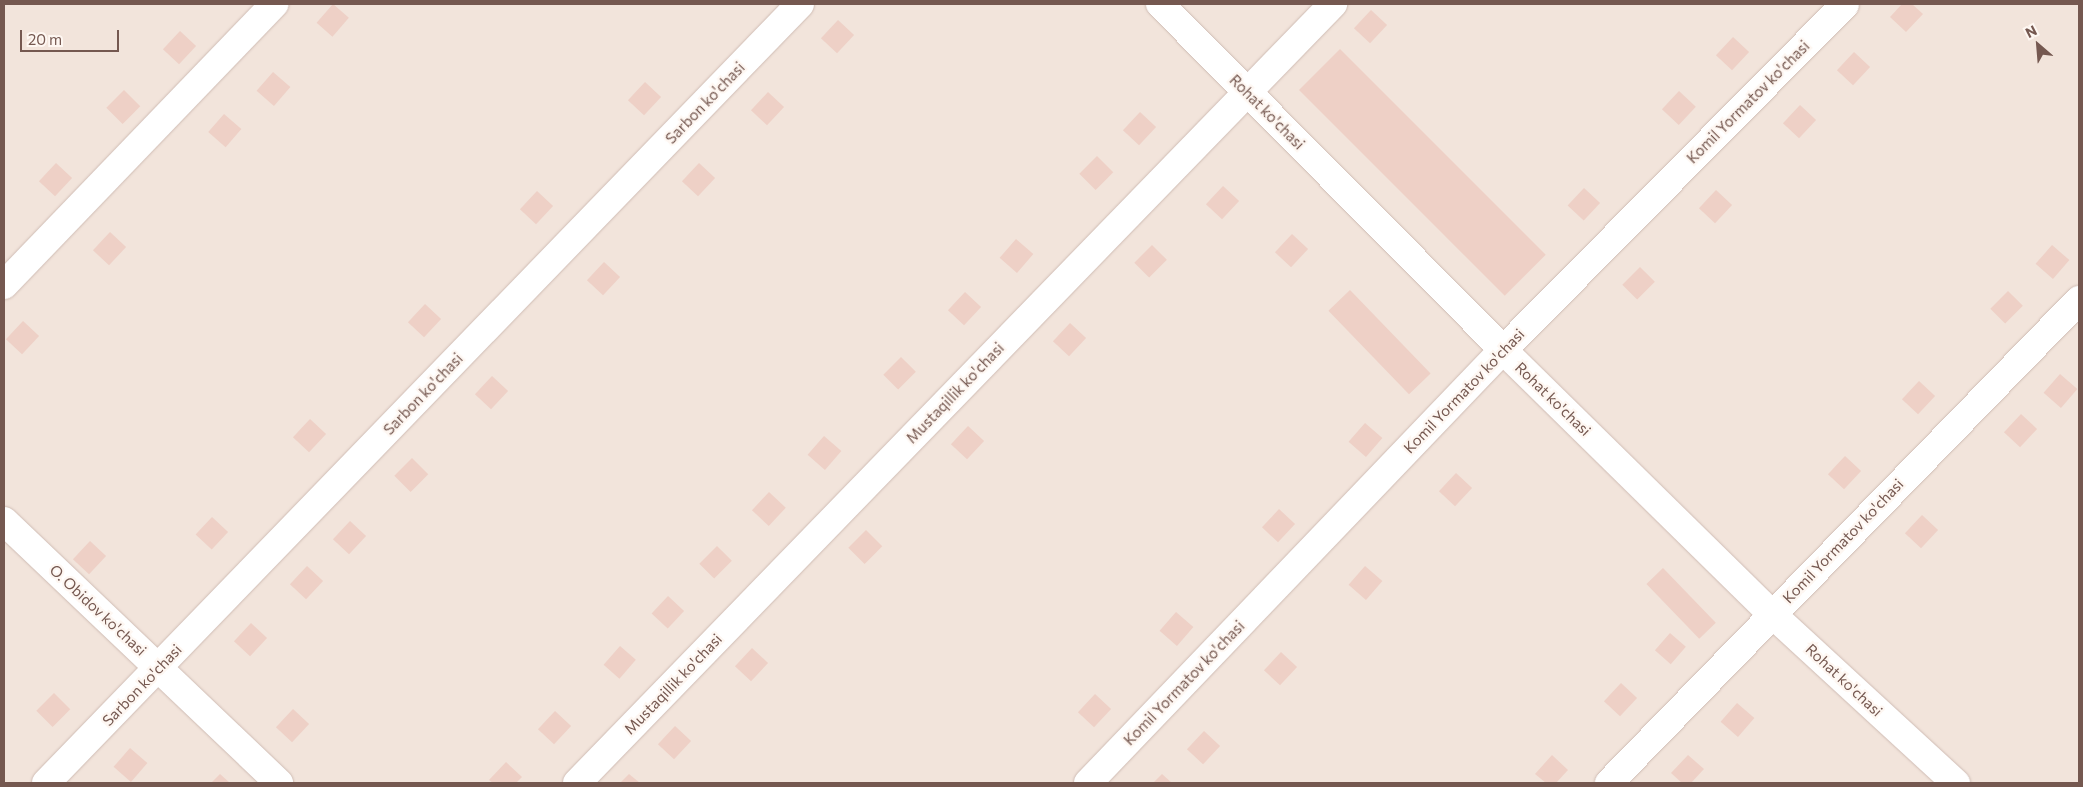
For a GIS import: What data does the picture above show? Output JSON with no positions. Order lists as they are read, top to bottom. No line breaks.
{"streets":{"street":["Komil Yormatov ko'chasi","Sarbon ko'chasi","Rohat ko'chasi","Mustaqillik ko'chasi","O. Obidov ko'chasi"]},"crossings":[["Komil Yormatov ko'chasi","Rohat ko'chasi"],["Sarbon ko'chasi","O. Obidov ko'chasi"],["Rohat ko'chasi","Mustaqillik ko'chasi"]],"scale_bar":"20 m","north":"top left"}
